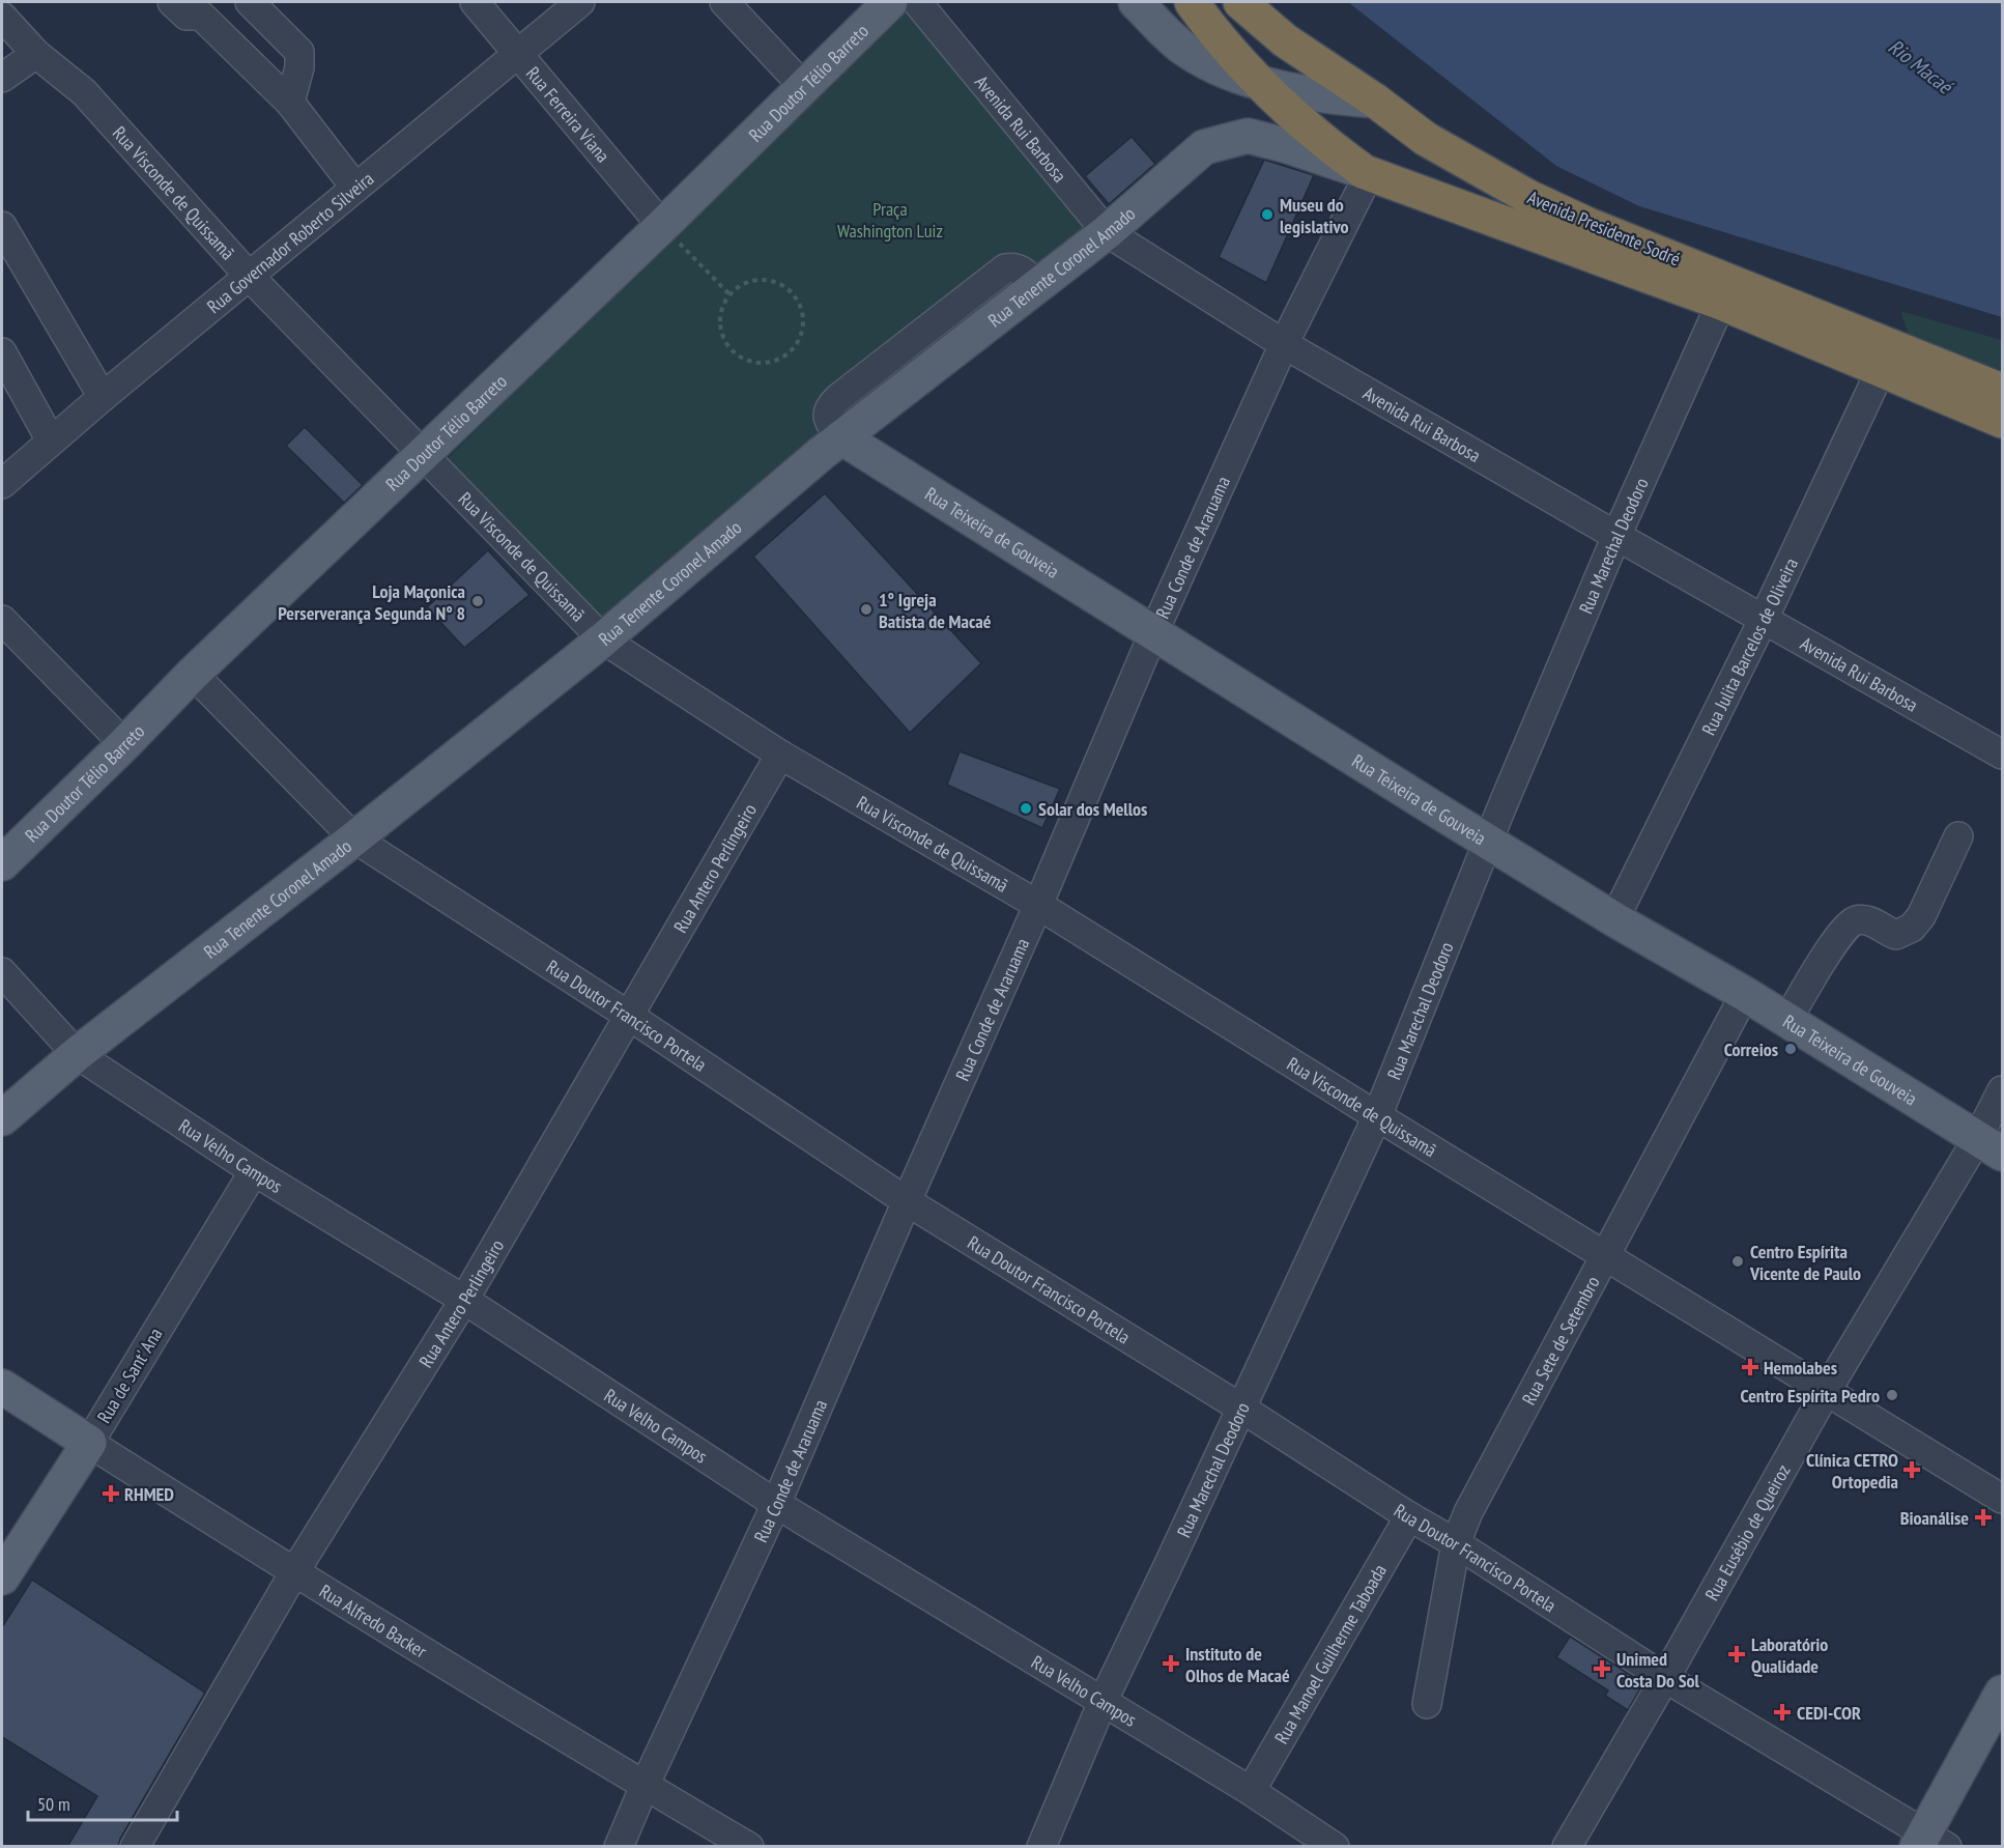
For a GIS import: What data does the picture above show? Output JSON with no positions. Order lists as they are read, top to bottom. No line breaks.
{"streets":{"highway":["Avenida Presidente Sodré"],"main road":["Rua Doutor Télio Barreto","Rua Tenente Coronel Amado","Rua Teixeira de Gouveia","Rua de Sant' Ana","Rua Alfredo Backer"],"street":["Rua Ferreira Viana","Avenida Rui Barbosa","Rua Visconde de Quissamã","Rua Governador Roberto Silveira","Rua Marechal Deodoro","Rua Conde de Araruama","Rua Julita Barcelos de Oliveira","Rua Antero Perlingeiro","Rua Doutor Francisco Portela","Rua Velho Campos","Rua Sete de Setembro","Rua Eusébio de Queiroz","Rua Manoel Guilherme Taboada"]},"crossings":[["Rua Doutor Télio Barreto","Rua Ferreira Viana"],["Rua Doutor Télio Barreto","Rua Visconde de Quissamã"],["Rua Doutor Télio Barreto","Rua Doutor Francisco Portela"],["Rua Ferreira Viana","Rua Governador Roberto Silveira"],["Avenida Rui Barbosa","Rua Tenente Coronel Amado"],["Avenida Rui Barbosa","Rua Marechal Deodoro"],["Avenida Rui Barbosa","Rua Conde de Araruama"],["Avenida Rui Barbosa","Rua Julita Barcelos de Oliveira"],["Rua Visconde de Quissamã","Rua Governador Roberto Silveira"],["Rua Visconde de Quissamã","Rua Tenente Coronel Amado"],["Rua Visconde de Quissamã","Rua Marechal Deodoro"],["Rua Visconde de Quissamã","Rua Conde de Araruama"],["Rua Visconde de Quissamã","Rua Antero Perlingeiro"],["Rua Visconde de Quissamã","Rua Sete de Setembro"],["Rua Visconde de Quissamã","Rua Eusébio de Queiroz"],["Avenida Presidente Sodré","Rua Tenente Coronel Amado"],["Avenida Presidente Sodré","Rua Marechal Deodoro"],["Avenida Presidente Sodré","Rua Conde de Araruama"],["Avenida Presidente Sodré","Rua Julita Barcelos de Oliveira"],["Rua Tenente Coronel Amado","Rua Teixeira de Gouveia"],["Rua Tenente Coronel Amado","Rua Conde de Araruama"],["Rua Tenente Coronel Amado","Rua Doutor Francisco Portela"],["Rua Tenente Coronel Amado","Rua Velho Campos"],["Rua Teixeira de Gouveia","Rua Marechal Deodoro"],["Rua Teixeira de Gouveia","Rua Conde de Araruama"],["Rua Teixeira de Gouveia","Rua Julita Barcelos de Oliveira"],["Rua Teixeira de Gouveia","Rua Sete de Setembro"],["Rua Teixeira de Gouveia","Rua Eusébio de Queiroz"],["Rua Marechal Deodoro","Rua Doutor Francisco Portela"],["Rua Marechal Deodoro","Rua Velho Campos"],["Rua Conde de Araruama","Rua Doutor Francisco Portela"],["Rua Conde de Araruama","Rua Velho Campos"],["Rua Conde de Araruama","Rua Alfredo Backer"],["Rua Antero Perlingeiro","Rua Doutor Francisco Portela"],["Rua Antero Perlingeiro","Rua Velho Campos"],["Rua Antero Perlingeiro","Rua Alfredo Backer"],["Rua Doutor Francisco Portela","Rua Sete de Setembro"],["Rua Doutor Francisco Portela","Rua Eusébio de Queiroz"],["Rua Doutor Francisco Portela","Rua Manoel Guilherme Taboada"],["Rua Velho Campos","Rua de Sant' Ana"],["Rua Velho Campos","Rua Manoel Guilherme Taboada"],["Rua de Sant' Ana","Rua Alfredo Backer"]],"water":["Rio Macaé"],"parks":["Praça Washington Luiz"],"places":{"other":["Museu do legislativo","Loja Maçonica Perserverança Segunda N° 8","1° Igreja Batista de Macaé","Solar dos Mellos","Correios","Centro Espírita Vicente de Paulo","Centro Espírita Pedro"],"health":["Hemolabes","Clínica CETRO Ortopedia","RHMED","Bioanálise","Laboratório Qualidade","Instituto de Olhos de Macaé","Unimed Costa Do Sol","CEDI-COR"]},"scale_bar":"50 m"}
